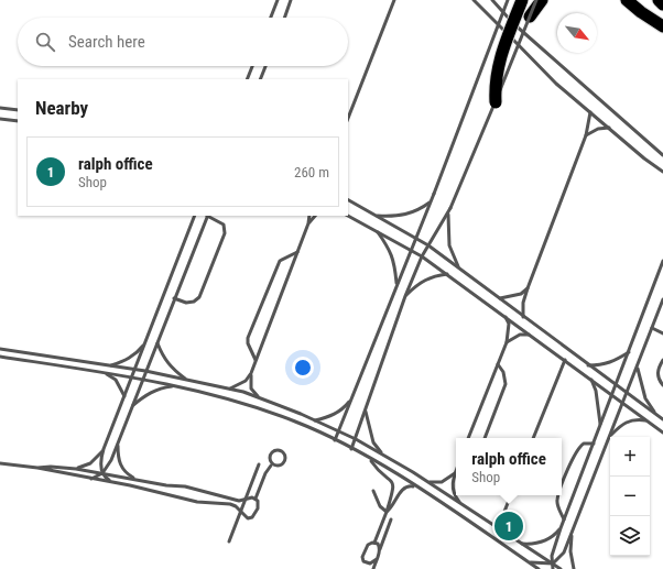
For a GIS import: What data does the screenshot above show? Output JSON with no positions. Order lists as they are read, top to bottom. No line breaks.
{"north":"bottom right","page":{"search":"Search here","heading":"Nearby","list":[{"mark":"1","name":"ralph office","note":"Shop","value":"260 m"}],"map_buttons":["+","−"],"popup":["ralph office","Shop"],"pins":"1"}}
